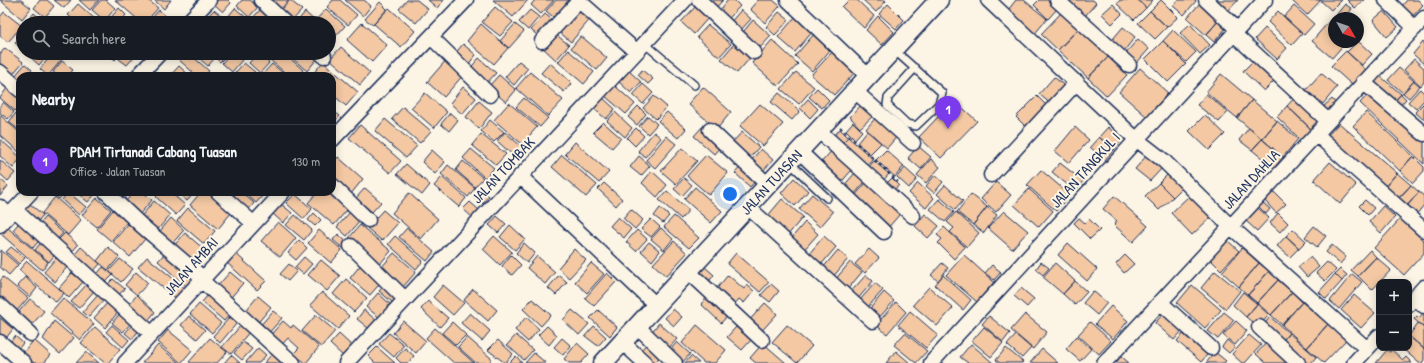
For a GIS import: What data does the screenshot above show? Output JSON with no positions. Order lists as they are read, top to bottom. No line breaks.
{"streets":{"street":["JALAN TOMBAK","JALAN TANGKUL I","JALAN DAHLIA","JALAN TUASAN","JALAN AMBAI"]},"north":"bottom right","page":{"search":"Search here","heading":"Nearby","pins":"1","list":[{"mark":"1","name":"PDAM Tirtanadi Cabang Tuasan","note":"Office · Jalan Tuasan","value":"130 m"}],"map_buttons":["+","−"]}}
